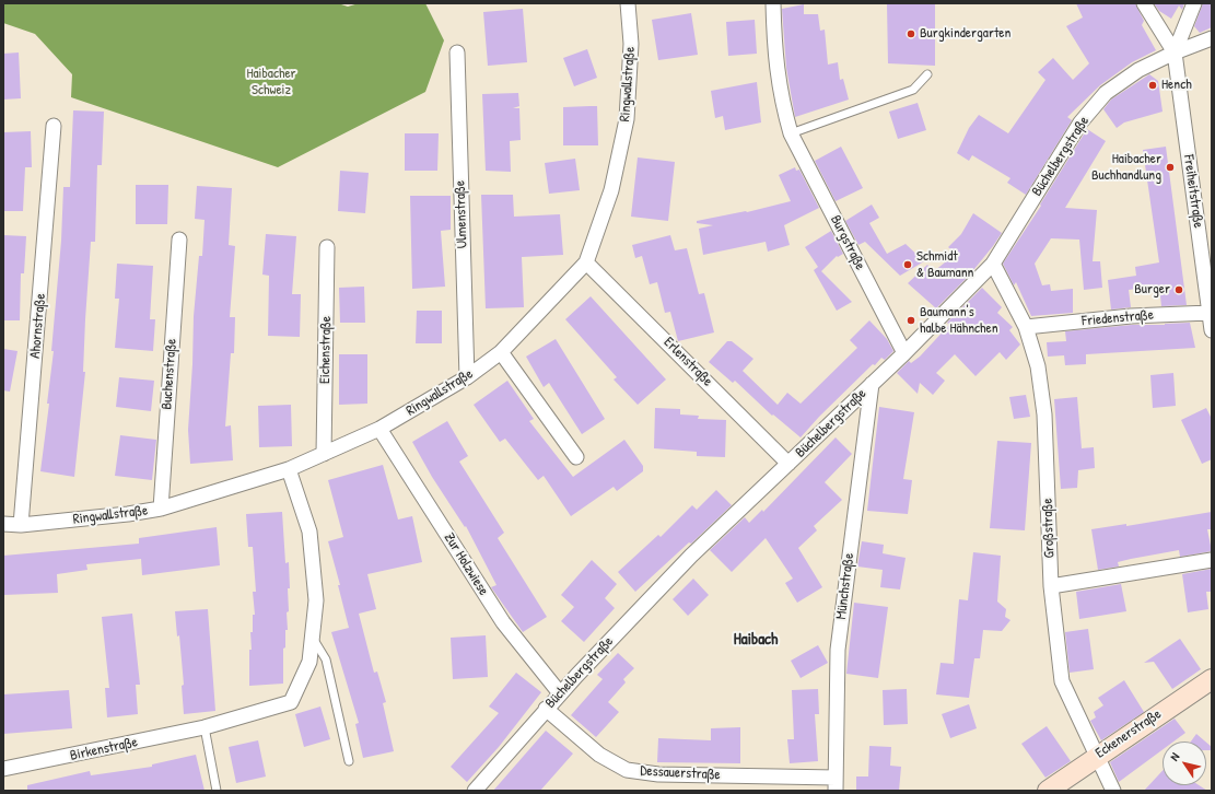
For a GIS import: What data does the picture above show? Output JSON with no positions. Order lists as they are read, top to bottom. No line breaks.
{"streets":{"street":["Ringwallstraße","Büchelbergstraße","Freiheitstraße","Ulmenstraße","Burgstraße","Friedenstraße","Ahornstraße","Eichenstraße","Erlenstraße","Buchenstraße","Großstraße","Zur Holzwiese","Münchstraße","Eckenerstraße","Birkenstraße","Dessauerstraße"]},"crossings":[["Ringwallstraße","Ulmenstraße"],["Ringwallstraße","Ahornstraße"],["Ringwallstraße","Eichenstraße"],["Ringwallstraße","Erlenstraße"],["Ringwallstraße","Buchenstraße"],["Ringwallstraße","Zur Holzwiese"],["Ringwallstraße","Birkenstraße"],["Büchelbergstraße","Freiheitstraße"],["Büchelbergstraße","Burgstraße"],["Büchelbergstraße","Erlenstraße"],["Büchelbergstraße","Großstraße"],["Büchelbergstraße","Zur Holzwiese"],["Büchelbergstraße","Münchstraße"],["Büchelbergstraße","Dessauerstraße"],["Freiheitstraße","Friedenstraße"],["Friedenstraße","Großstraße"],["Großstraße","Eckenerstraße"],["Münchstraße","Dessauerstraße"]],"districts":["Haibach"],"parks":["Haibacher Schweiz"],"places":["Burgkindergarten","Hench","Haibacher Buchhandlung","Schmidt & Baumann","Burger","Baumann's halbe Hähnchen"],"north":"top left"}
